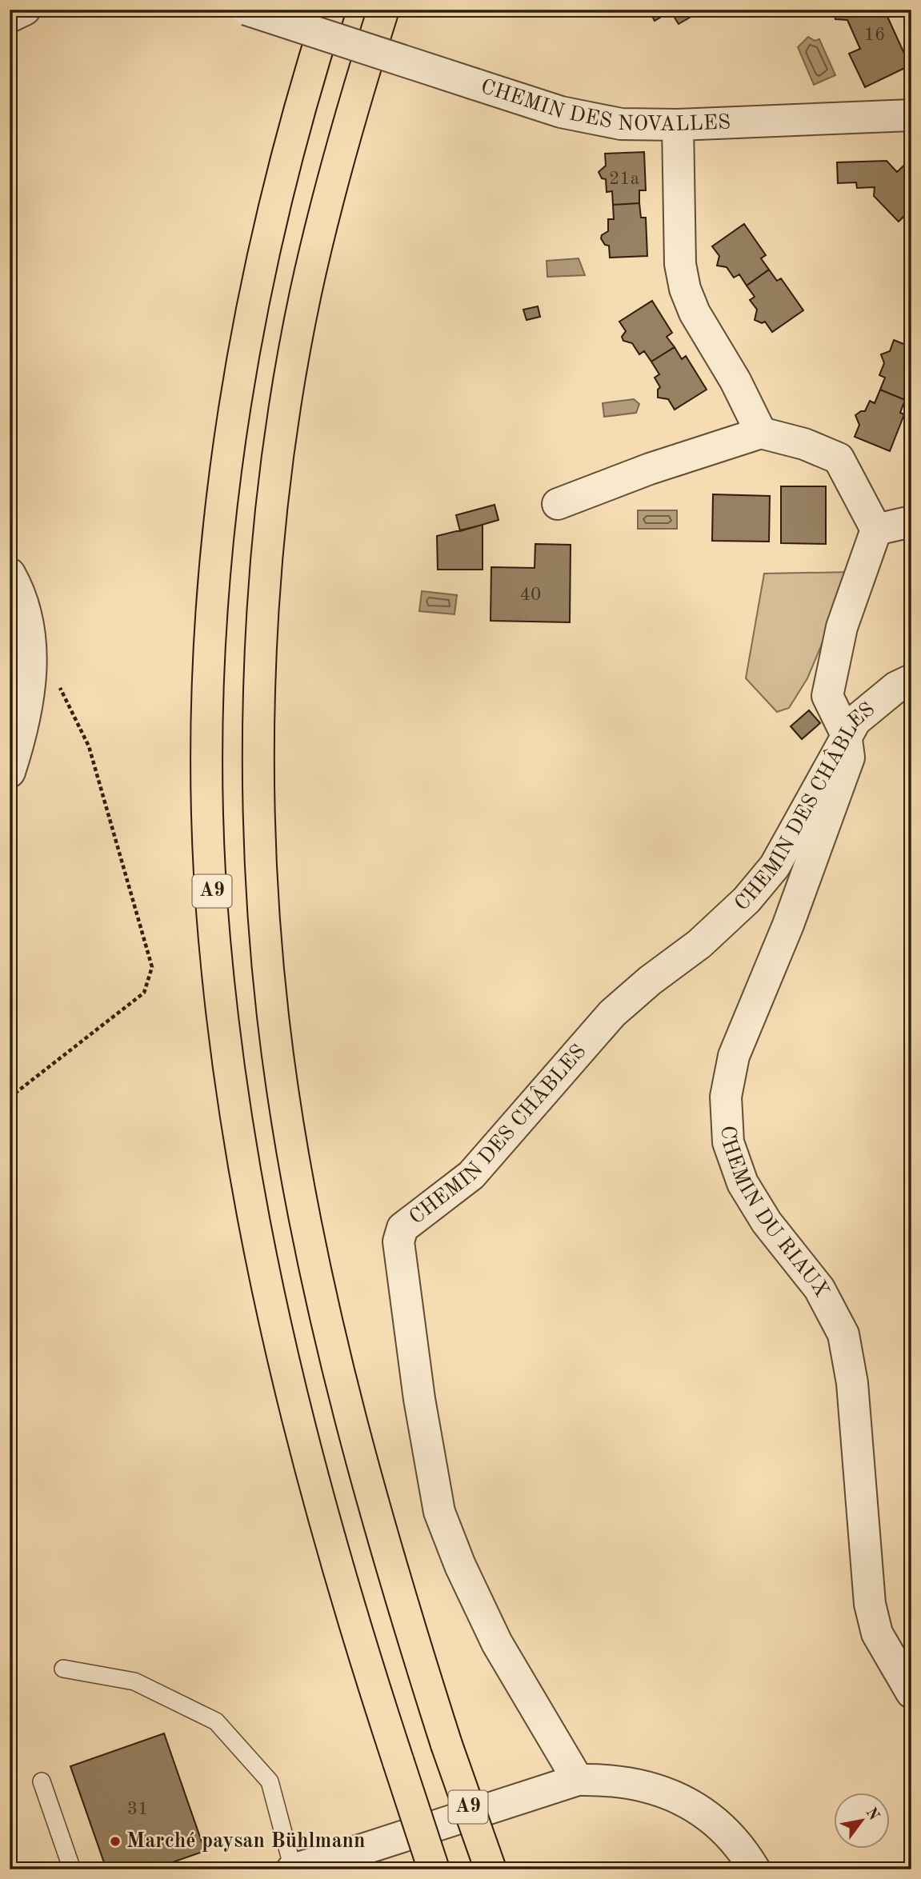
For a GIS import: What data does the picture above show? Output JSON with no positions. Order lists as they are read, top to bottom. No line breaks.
{"streets":{"highway":["A9"],"street":["CHEMIN DES NOVALLES","CHEMIN DES CHÂBLES","CHEMIN DU RIAUX"]},"crossings":[["CHEMIN DES CHÂBLES","CHEMIN DU RIAUX"]],"places":["Marché paysan Bühlmann"],"house_numbers":["16","21a","40","31"],"north":"top right"}
